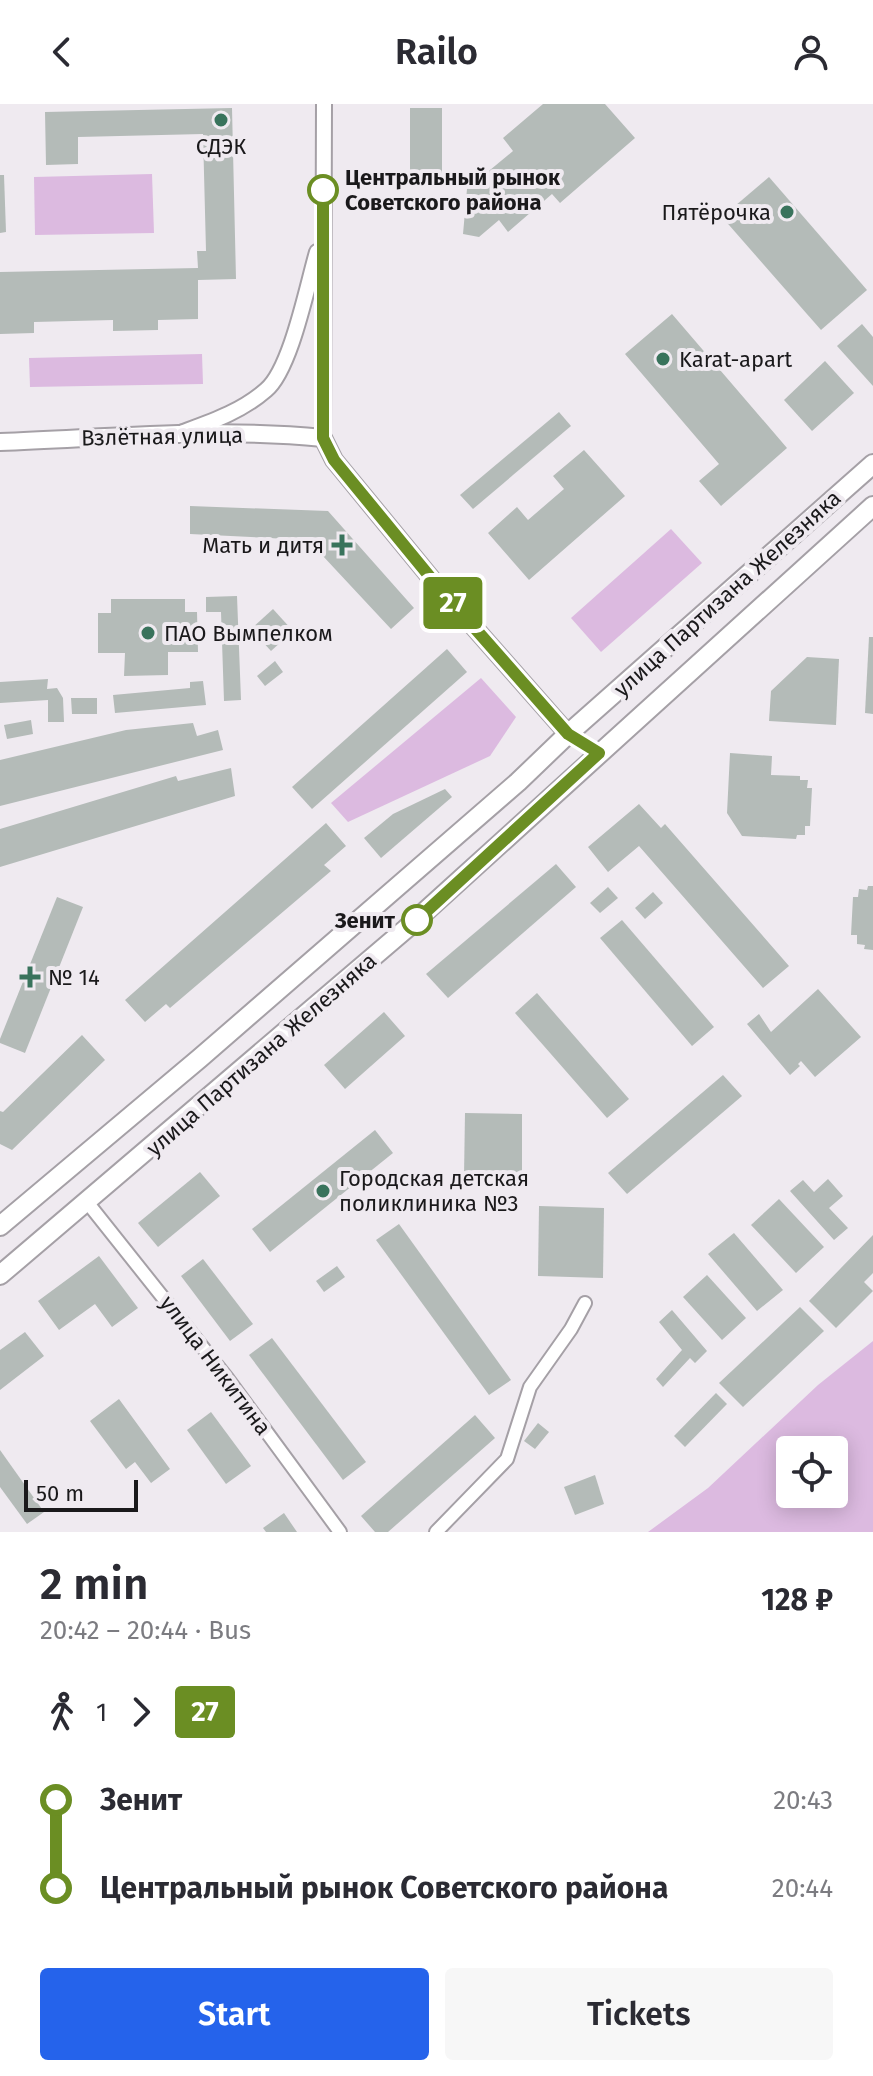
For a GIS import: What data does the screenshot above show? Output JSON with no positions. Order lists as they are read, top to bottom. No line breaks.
{"streets":{"main road":["Взлётная улица","улица Партизана Железняка"],"street":["улица Никитина"]},"crossings":[["улица Партизана Железняка","улица Никитина"]],"places":{"other":["СДЭК","Центральный рынок Советского района","Пятёрочка","Karat-apart","ПАО Вымпелком","Зенит","Городская детская поликлиника №3"],"health":["Мать и дитя","№ 14"]},"lines":["bus line 27"],"scale_bar":"50 m","page":{"header":"Railo","on_map":"27","scale":"50 m","heading":["2 min","20:42 – 20:44 · Bus","128 ₽"],"legs":["1","27"],"list":[{"name":"Зенит","value":"20:43"},{"name":"Центральный рынок Советского района","value":"20:44"}],"buttons":["Start","Tickets"]}}
